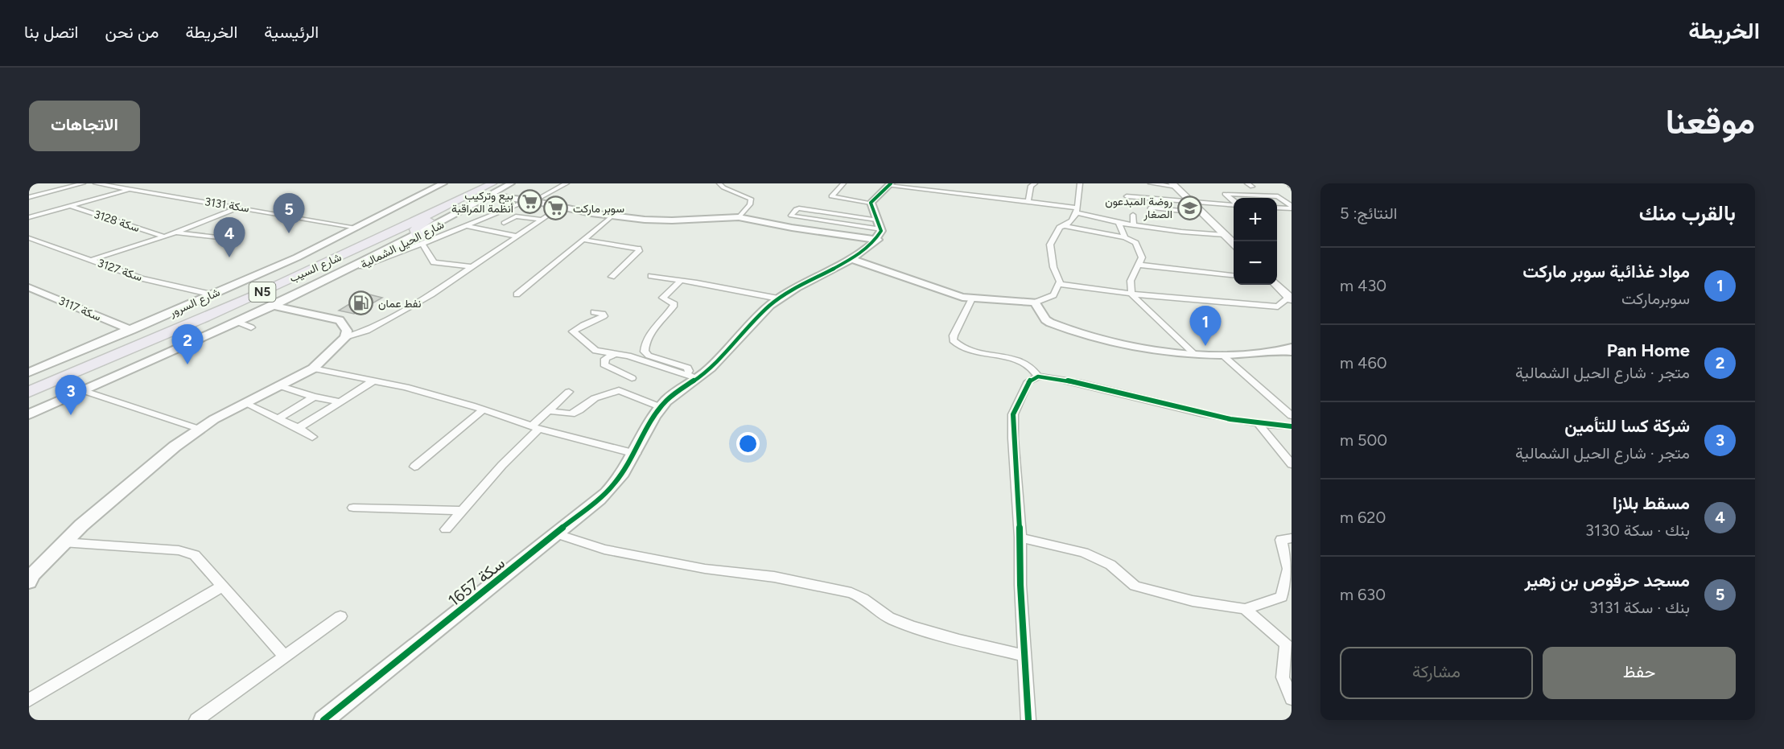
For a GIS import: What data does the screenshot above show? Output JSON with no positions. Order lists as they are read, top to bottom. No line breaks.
{"streets":{"highway":["شارع السيب","N5"],"street":["سكة 3131","سكة 3128","شارع الحيل الشمالية","سكة 3127","شارع السرور","سكة 3117","سكة 1657"]},"crossings":[["سكة 3131","شارع السرور"],["شارع الحيل الشمالية","شارع السيب"],["سكة 3127","شارع السرور"],["شارع السرور","سكة 3117"]],"places":{"supermarket":["بيع وتركيب أنظمة المراقبة","سوبر ماركت"],"school or university":["روضة المبدعون الصغار"],"fuel station":["نفط عمان"]},"page":{"header":"الخريطة","nav":["الرئيسية","الخريطة","من نحن","اتصل بنا"],"title":"موقعنا","buttons":["الاتجاهات",["حفظ","مشاركة"]],"heading":["بالقرب منك","النتائج: 5"],"pins":["5","4","1","2","3"],"map_buttons":["+","−"],"list":[{"mark":"1","name":"مواد غذائية سوبر ماركت","note":"سوبرماركت","value":"430 m"},{"mark":"2","name":"Pan Home","note":"متجر · شارع الحيل الشمالية","value":"460 m"},{"mark":"3","name":"شركة كسا للتأمين","note":"متجر · شارع الحيل الشمالية","value":"500 m"},{"mark":"4","name":"مسقط بلازا","note":"بنك · سكة 3130","value":"620 m"},{"mark":"5","name":"مسجد حرقوص بن زهير","note":"بنك · سكة 3131","value":"630 m"}]}}
